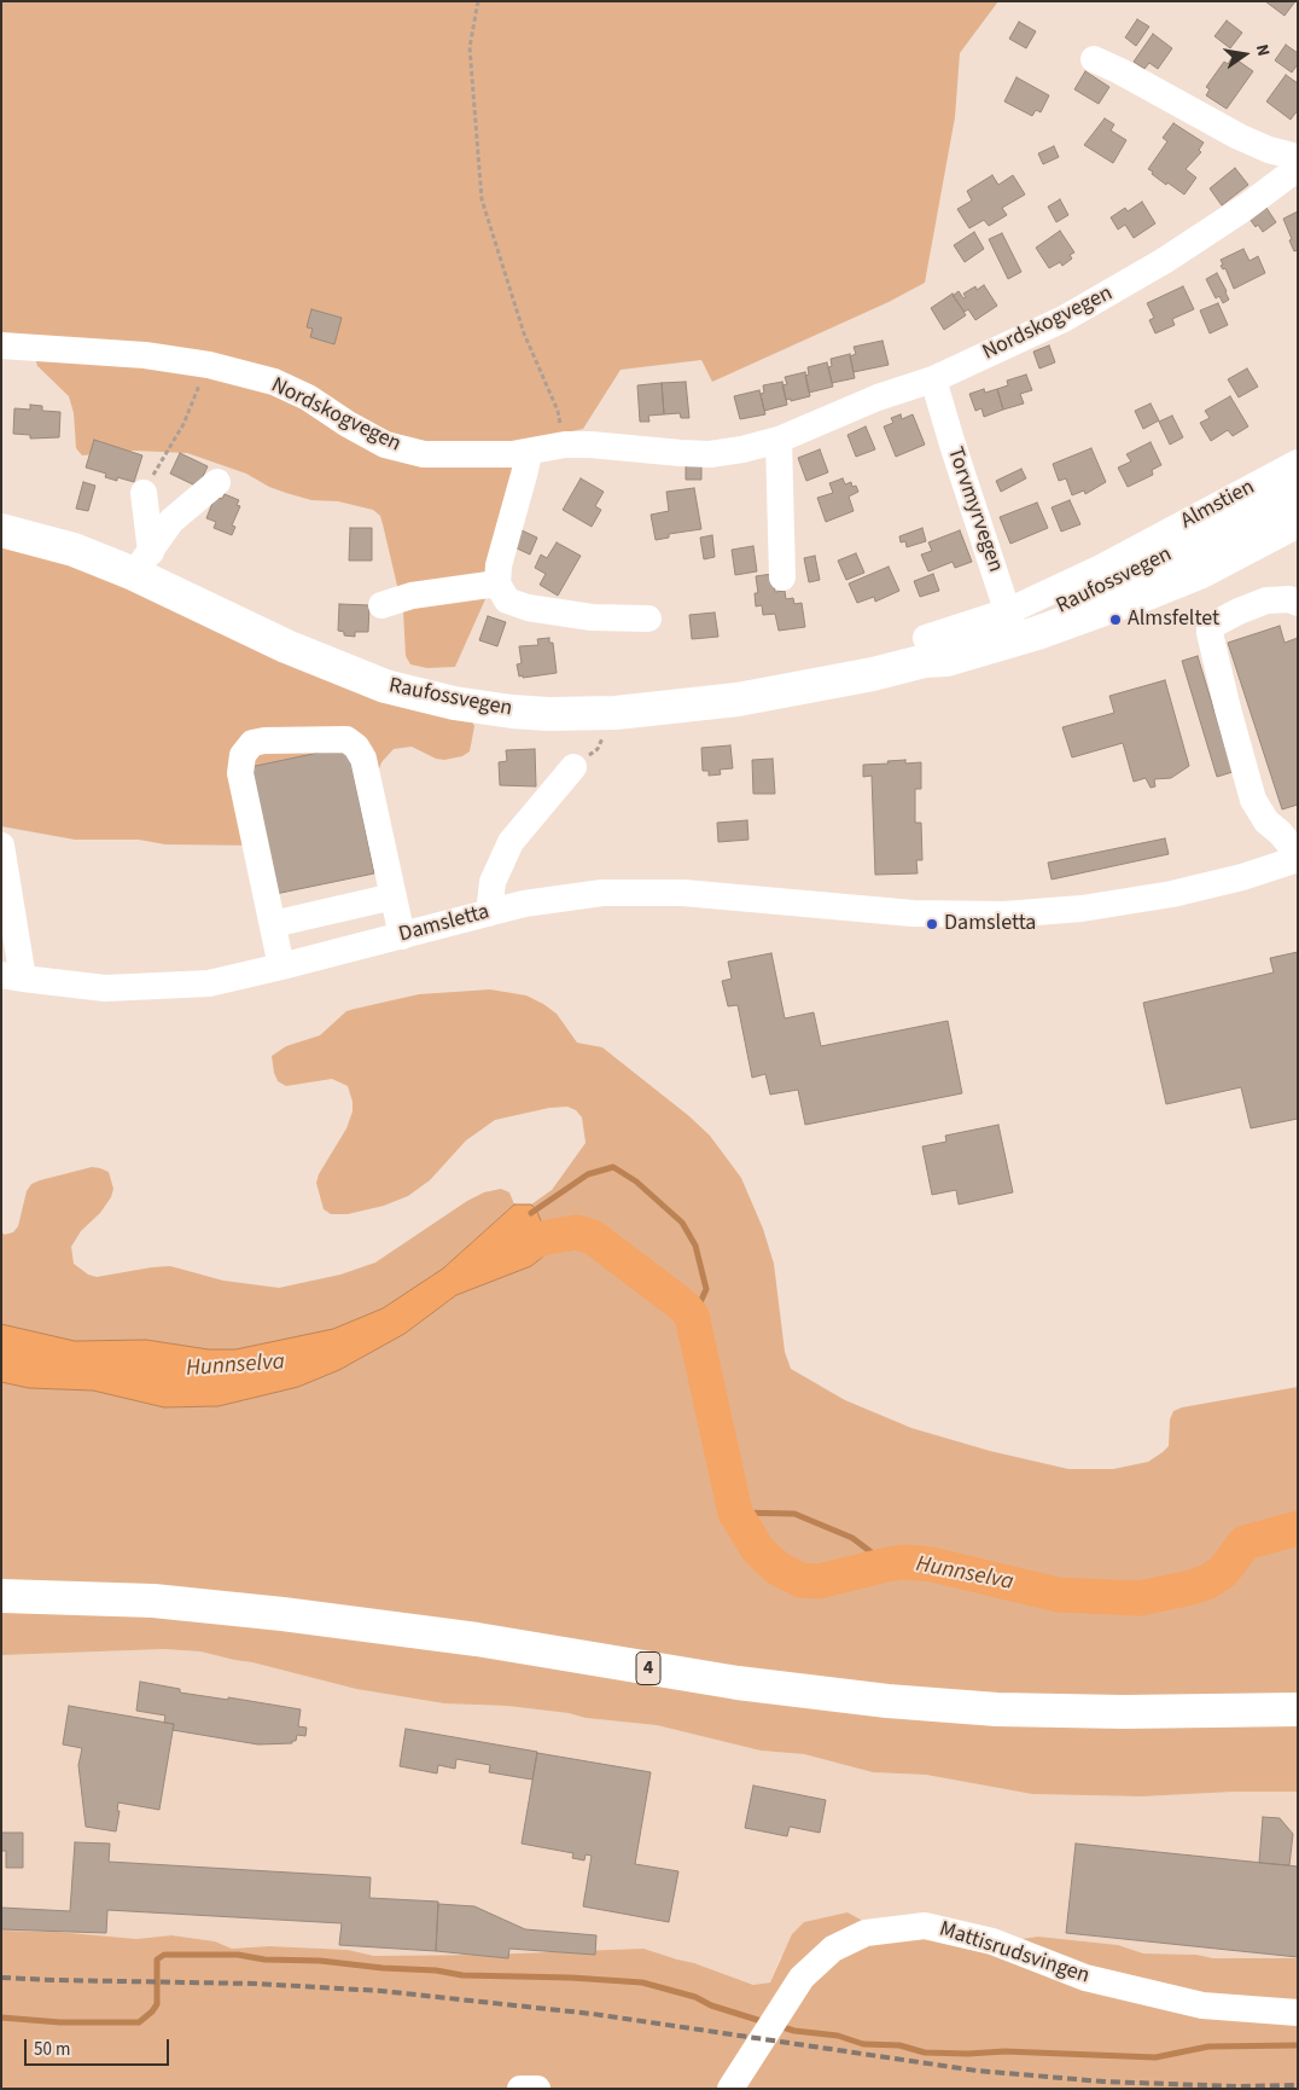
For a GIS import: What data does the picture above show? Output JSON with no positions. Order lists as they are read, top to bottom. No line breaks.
{"streets":{"main road":["Raufossvegen","4"],"street":["Nordskogvegen","Almstien","Torvmyrvegen","Damsletta","Mattisrudsvingen"]},"crossings":[["Nordskogvegen","Torvmyrvegen"],["Almstien","Torvmyrvegen"],["Almstien","Raufossvegen"],["Torvmyrvegen","Raufossvegen"]],"water":["Hunnselva"],"places":["Almsfeltet","Damsletta"],"scale_bar":"50 m","north":"right"}
